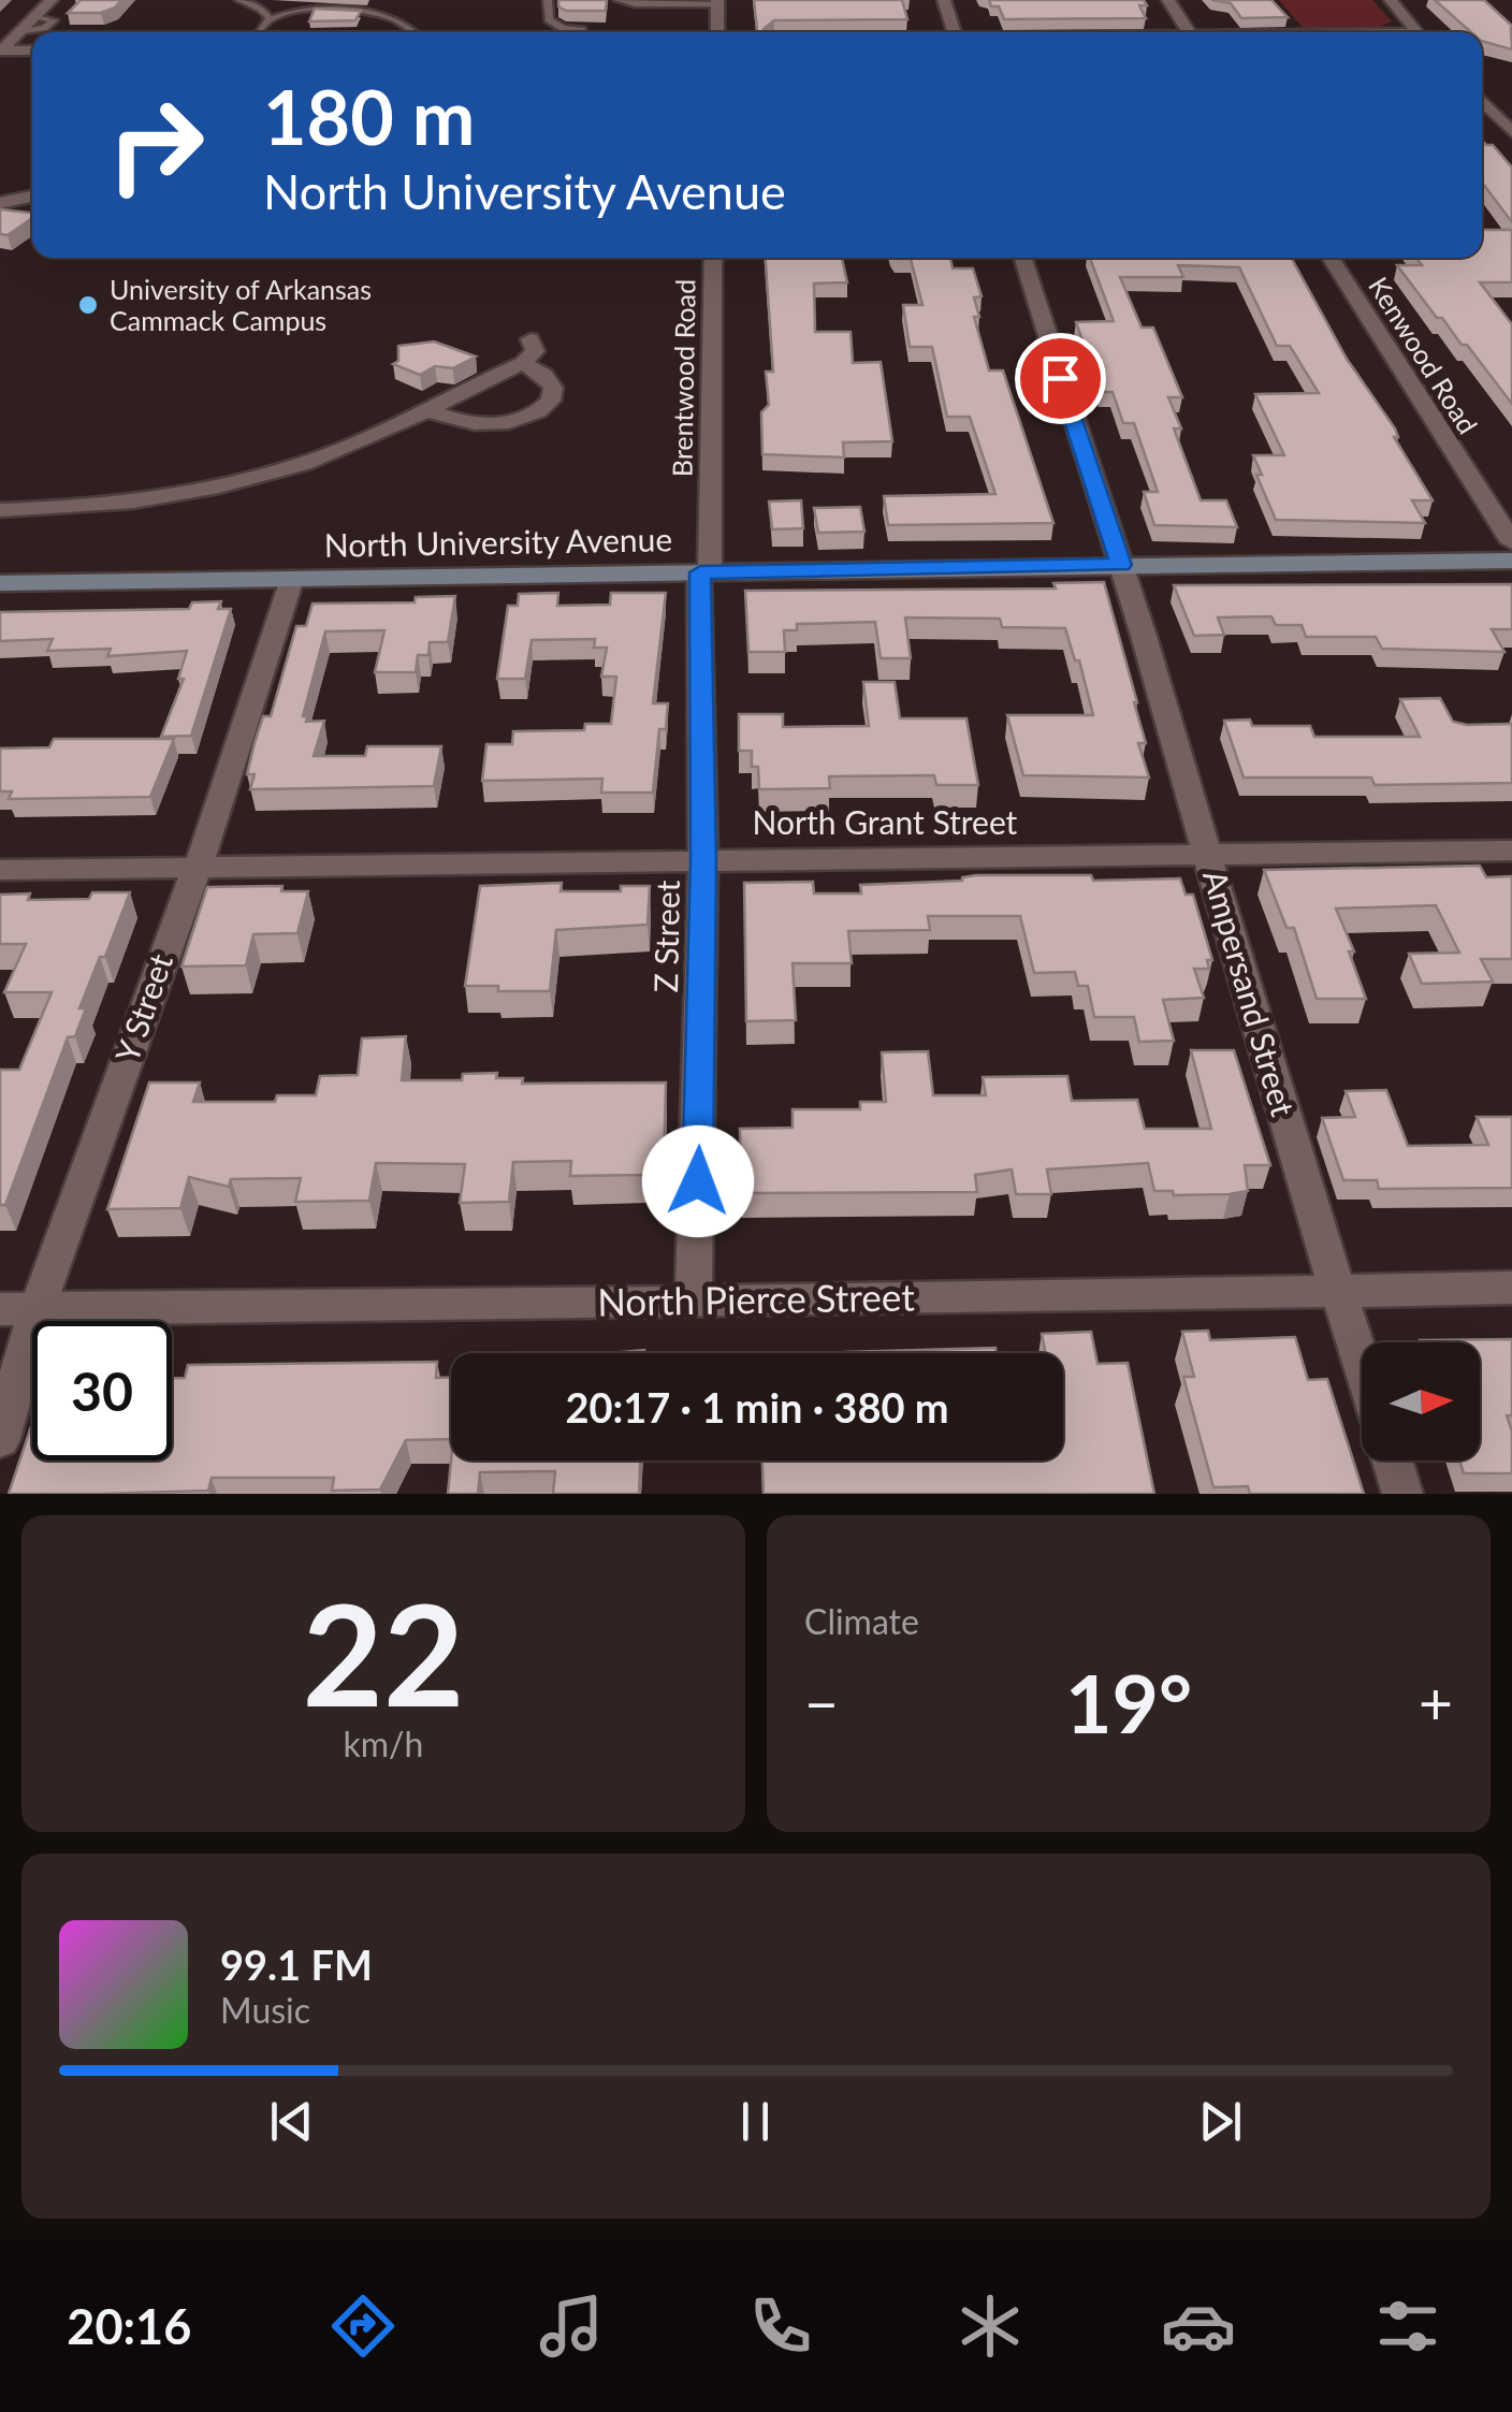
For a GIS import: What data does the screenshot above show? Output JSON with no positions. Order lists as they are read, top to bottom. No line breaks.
{"streets":{"street":["Kenwood Road","Brentwood Road","North University Avenue","North Grant Street","Z Street","Ampersand Street","Y Street","North Pierce Street"]},"crossings":[["Brentwood Road","North University Avenue"],["Brentwood Road","Z Street"],["North University Avenue","Z Street"],["North University Avenue","Ampersand Street"],["North University Avenue","Y Street"],["North Grant Street","Z Street"],["North Grant Street","Ampersand Street"],["North Grant Street","Y Street"],["Z Street","North Pierce Street"],["Ampersand Street","North Pierce Street"],["Y Street","North Pierce Street"]],"places":["University of Arkansas Cammack Campus"],"north":"right","page":{"turn":["180 m","North University Avenue"],"limit":"30","trip":"20:17 · 1 min · 380 m","tile":[["22","km/h"],"Climate"],"heat":["−","19°","+"],"song":["99.1 FM","Music"],"tabs":"20:16"}}
